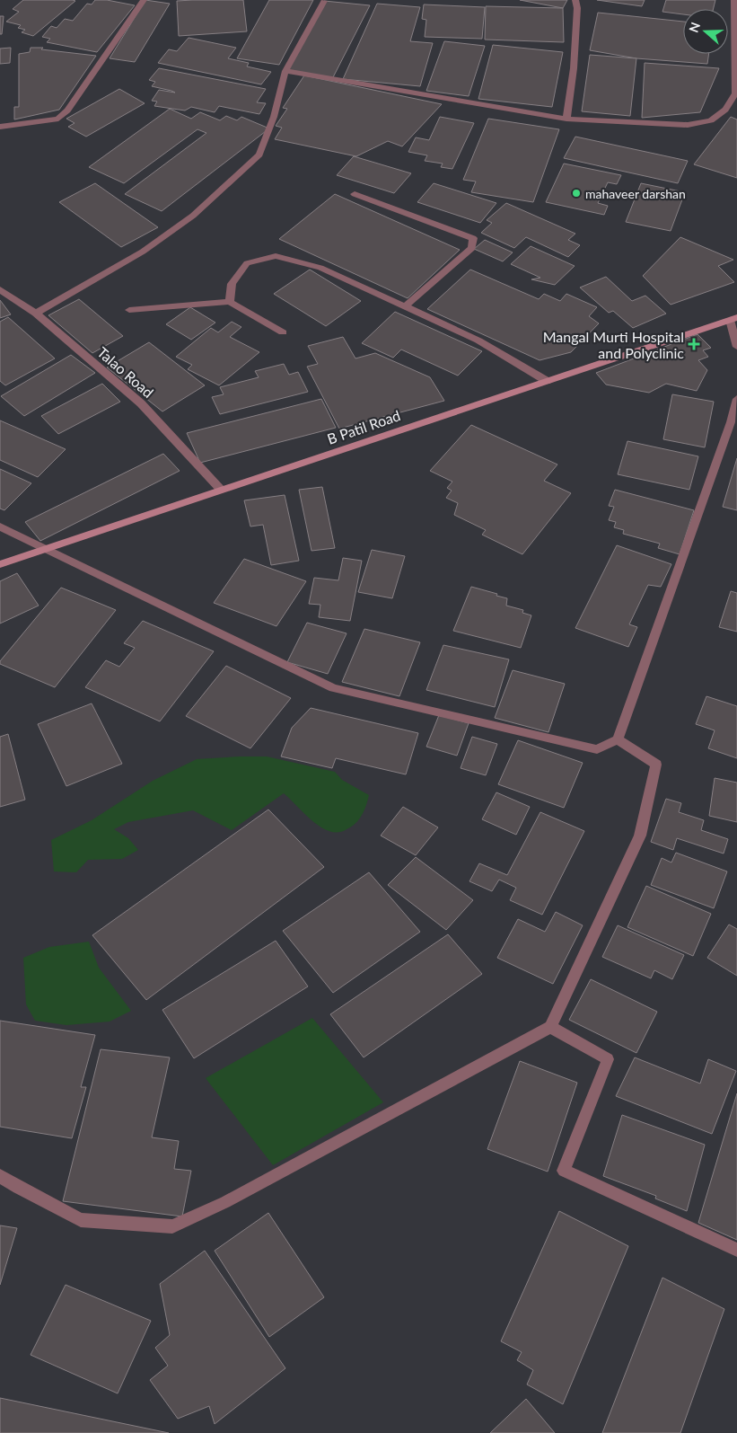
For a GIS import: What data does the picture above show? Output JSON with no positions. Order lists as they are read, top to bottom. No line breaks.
{"streets":{"main road":["B Patil Road"],"street":["Talao Road"]},"crossings":[["Talao Road","B Patil Road"]],"places":{"other":["mahaveer darshan"],"health":["Mangal Murti Hospital and Polyclinic"]},"north":"left"}
